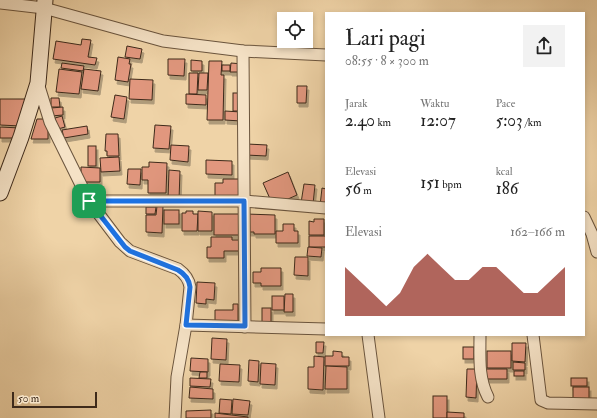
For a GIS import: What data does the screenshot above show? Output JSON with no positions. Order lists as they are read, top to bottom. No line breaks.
{"scale_bar":"50 m","page":{"heading":["Lari pagi","08:55 · 8 × 300 m"],"stats":[["Jarak","2.40 km"],["Waktu","12:07"],["Pace","5:03 /km"],["Elevasi","56 m"],["151 bpm"],["kcal","186"]],"chart":["Elevasi","162–166 m"],"scale":"50 m"}}
